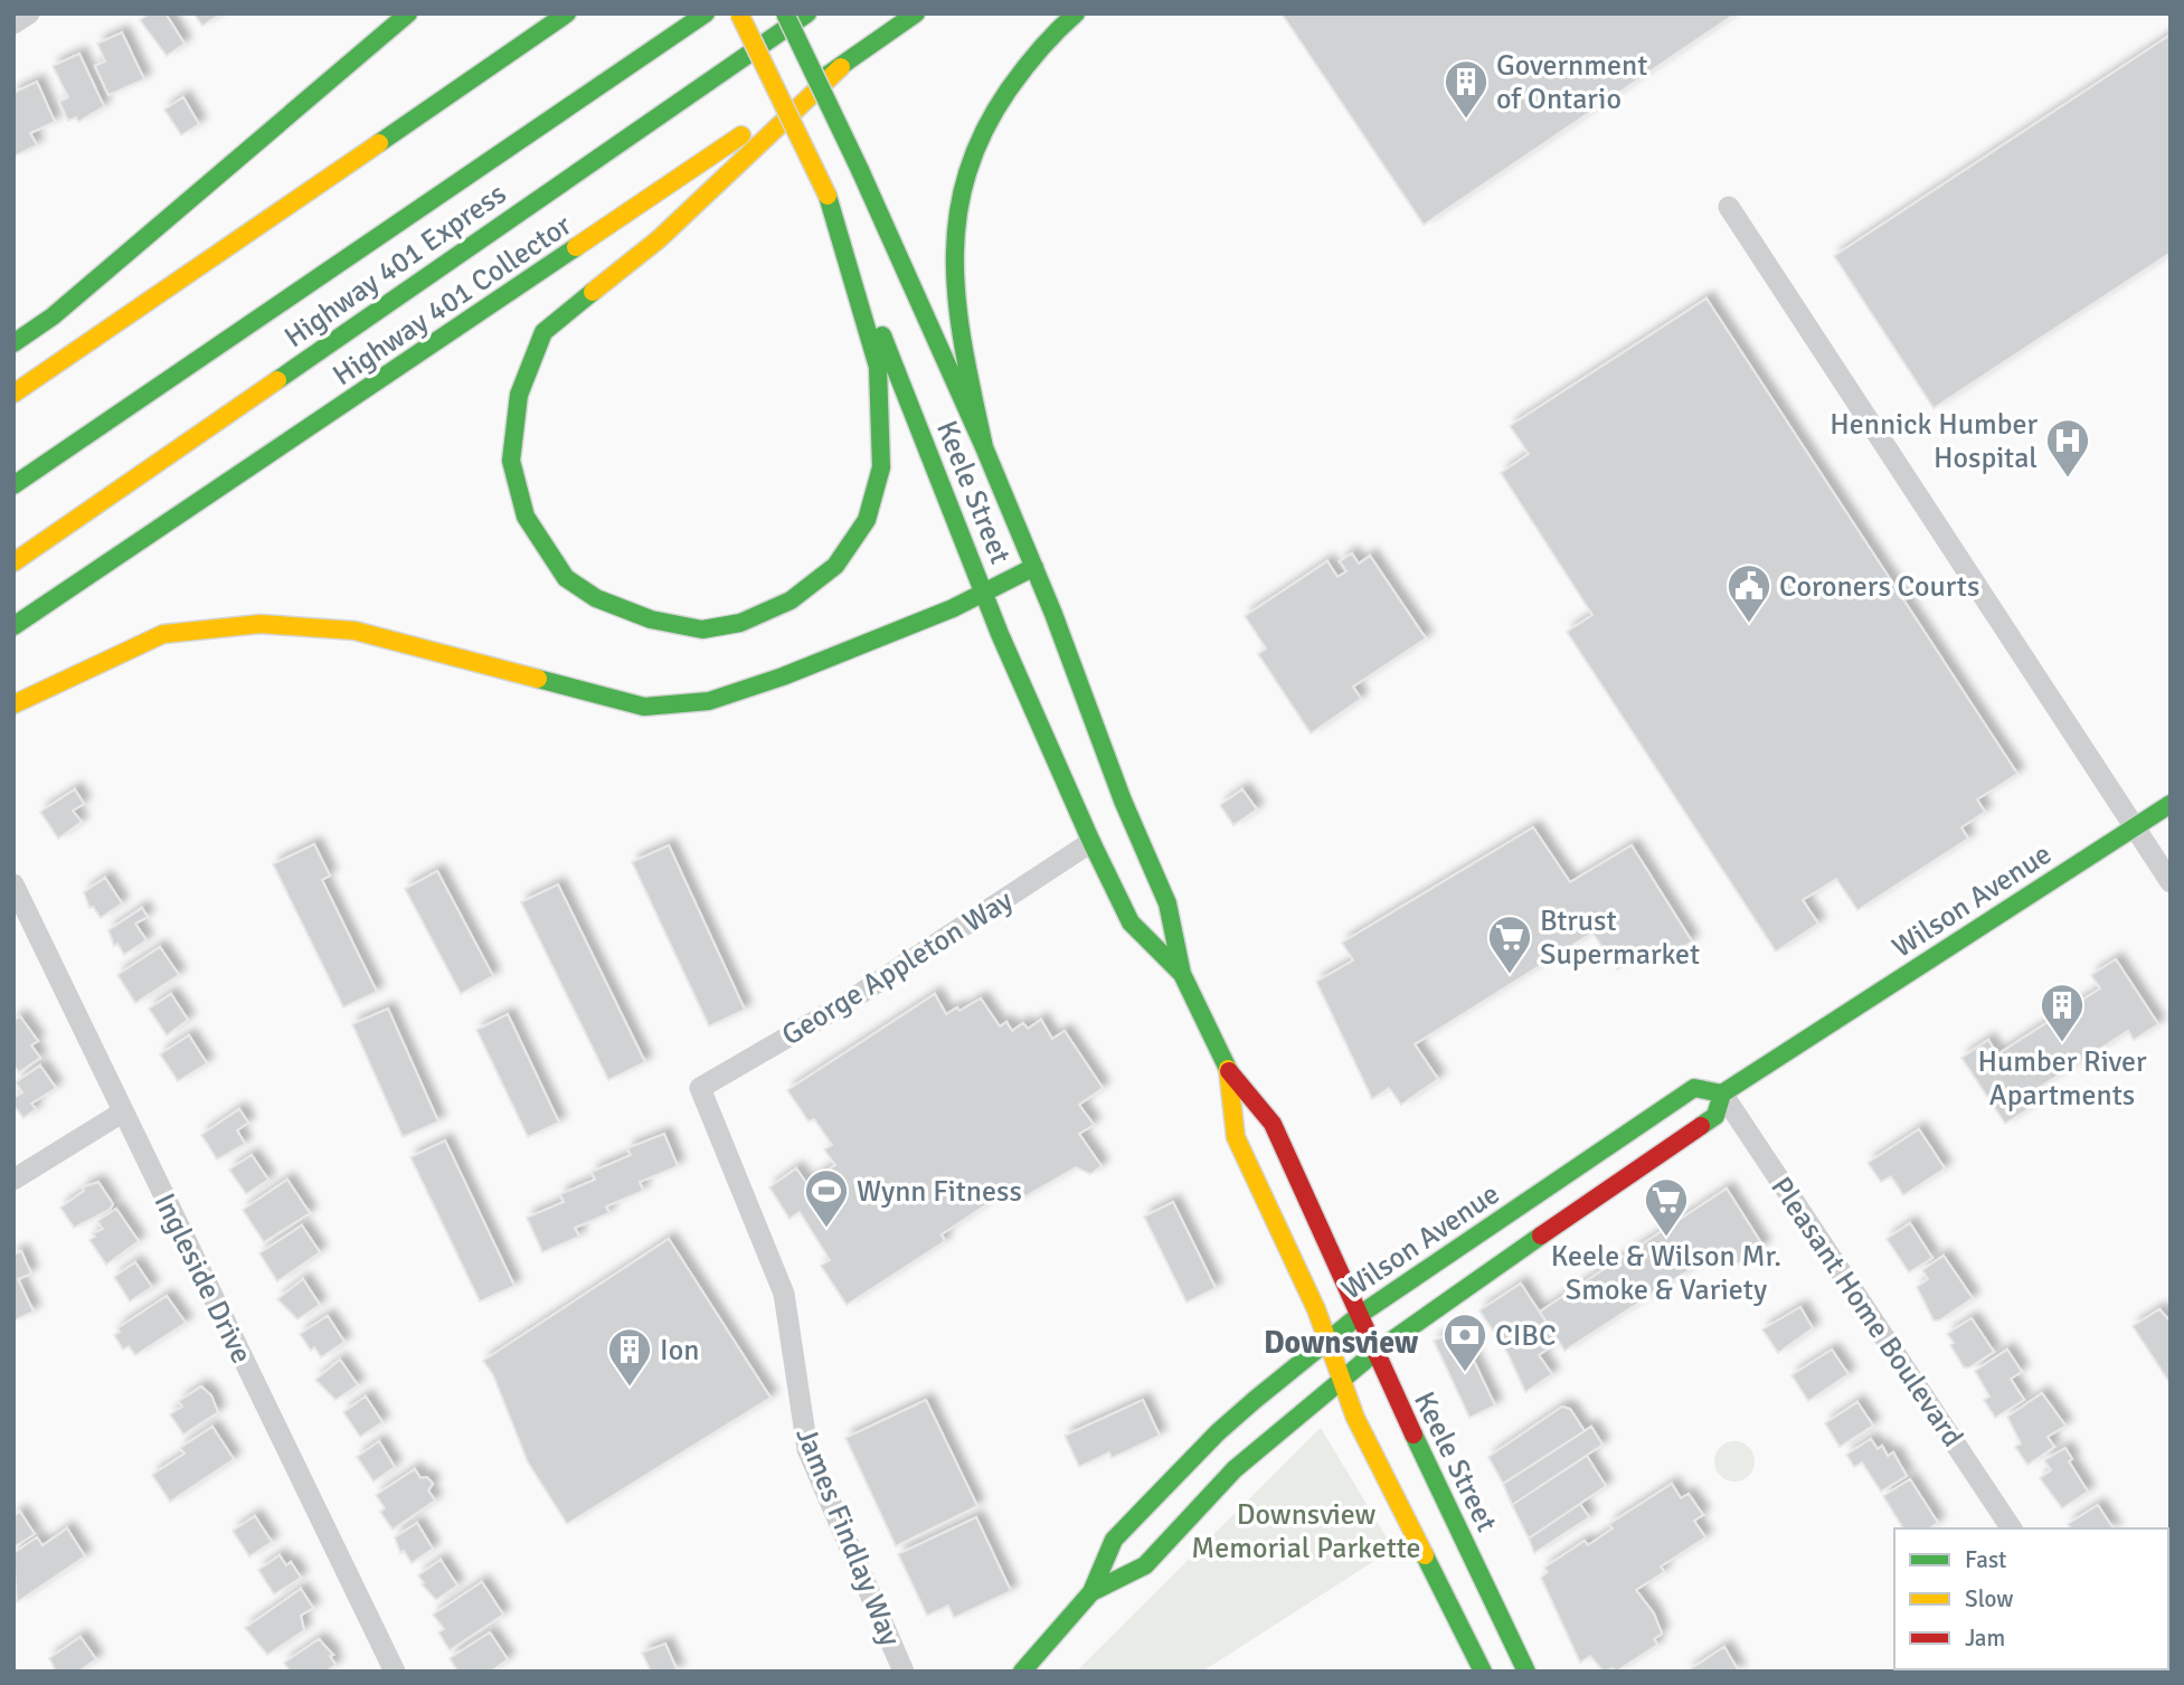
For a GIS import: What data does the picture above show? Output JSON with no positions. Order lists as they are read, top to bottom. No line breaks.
{"streets":{"main road":["Highway 401 Express","Highway 401 Collector","Keele Street","Wilson Avenue"],"street":["George Appleton Way","Ingleside Drive","Pleasant Home Boulevard","James Findlay Way"]},"crossings":[["Keele Street","Wilson Avenue"],["Keele Street","George Appleton Way"],["Wilson Avenue","Pleasant Home Boulevard"],["George Appleton Way","James Findlay Way"]],"districts":["Downsview"],"parks":["Downsview Memorial Parkette"],"places":{"building":["Government of Ontario","Humber River Apartments","Ion"],"hospital":["Hennick Humber Hospital"],"public building":["Coroners Courts"],"supermarket":["Btrust Supermarket","Keele & Wilson Mr. Smoke & Variety"],"sports":["Wynn Fitness"],"bank":["CIBC"]},"legend":["Fast","Slow","Jam"]}
